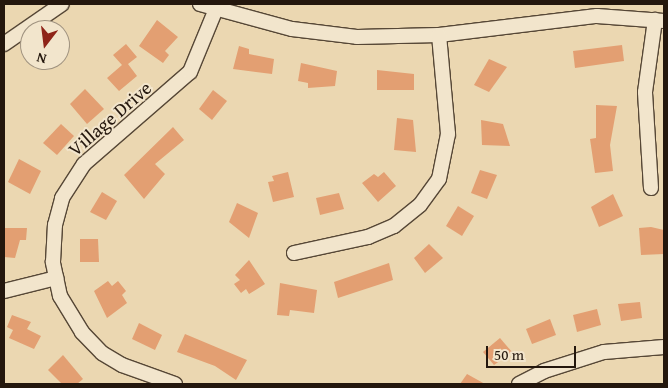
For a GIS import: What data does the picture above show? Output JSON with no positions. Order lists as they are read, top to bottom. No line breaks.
{"streets":{"street":["Village Drive"]},"scale_bar":"50 m","north":"bottom"}
